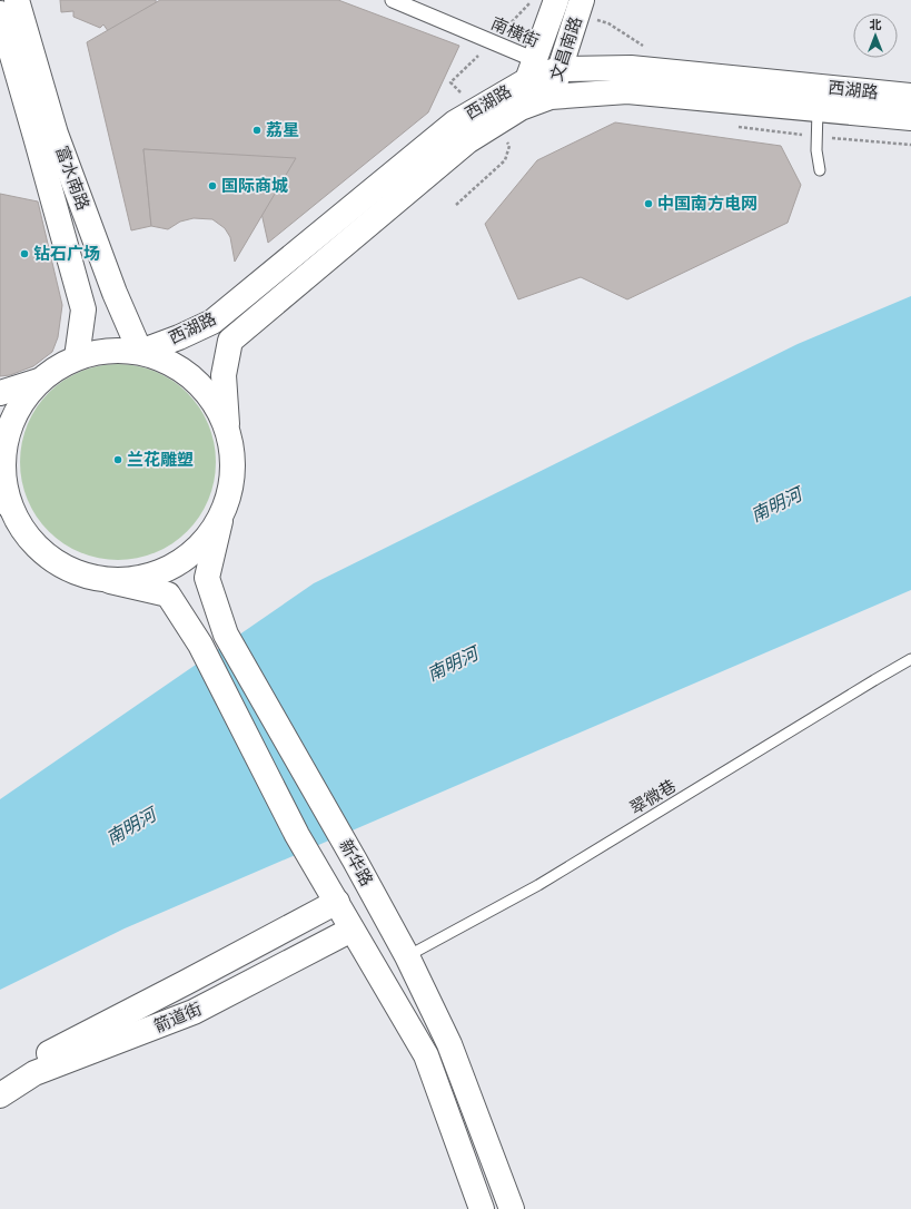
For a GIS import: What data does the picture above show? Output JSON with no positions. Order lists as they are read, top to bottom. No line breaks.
{"streets":{"main road":["文昌南路","西湖路","富水南路","新华路","箭道街"],"street":["南横街"],"lane":["翠微巷"]},"crossings":[["南横街","文昌南路"],["南横街","西湖路"],["文昌南路","西湖路"],["西湖路","富水南路"],["翠微巷","新华路"]],"water":["南明河"],"places":["荔星","国际商城","中国南方电网","钻石广场","兰花雕塑"],"north":"top"}
